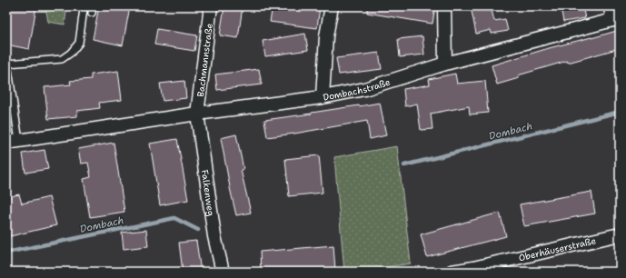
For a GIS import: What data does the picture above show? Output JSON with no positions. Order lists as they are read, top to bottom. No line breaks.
{"streets":{"street":["Bachmannstraße","Dombachstraße","Falkenweg","Oberhäuserstraße"]},"crossings":[["Bachmannstraße","Dombachstraße"],["Bachmannstraße","Falkenweg"],["Dombachstraße","Falkenweg"]],"water":["Dombach"]}
